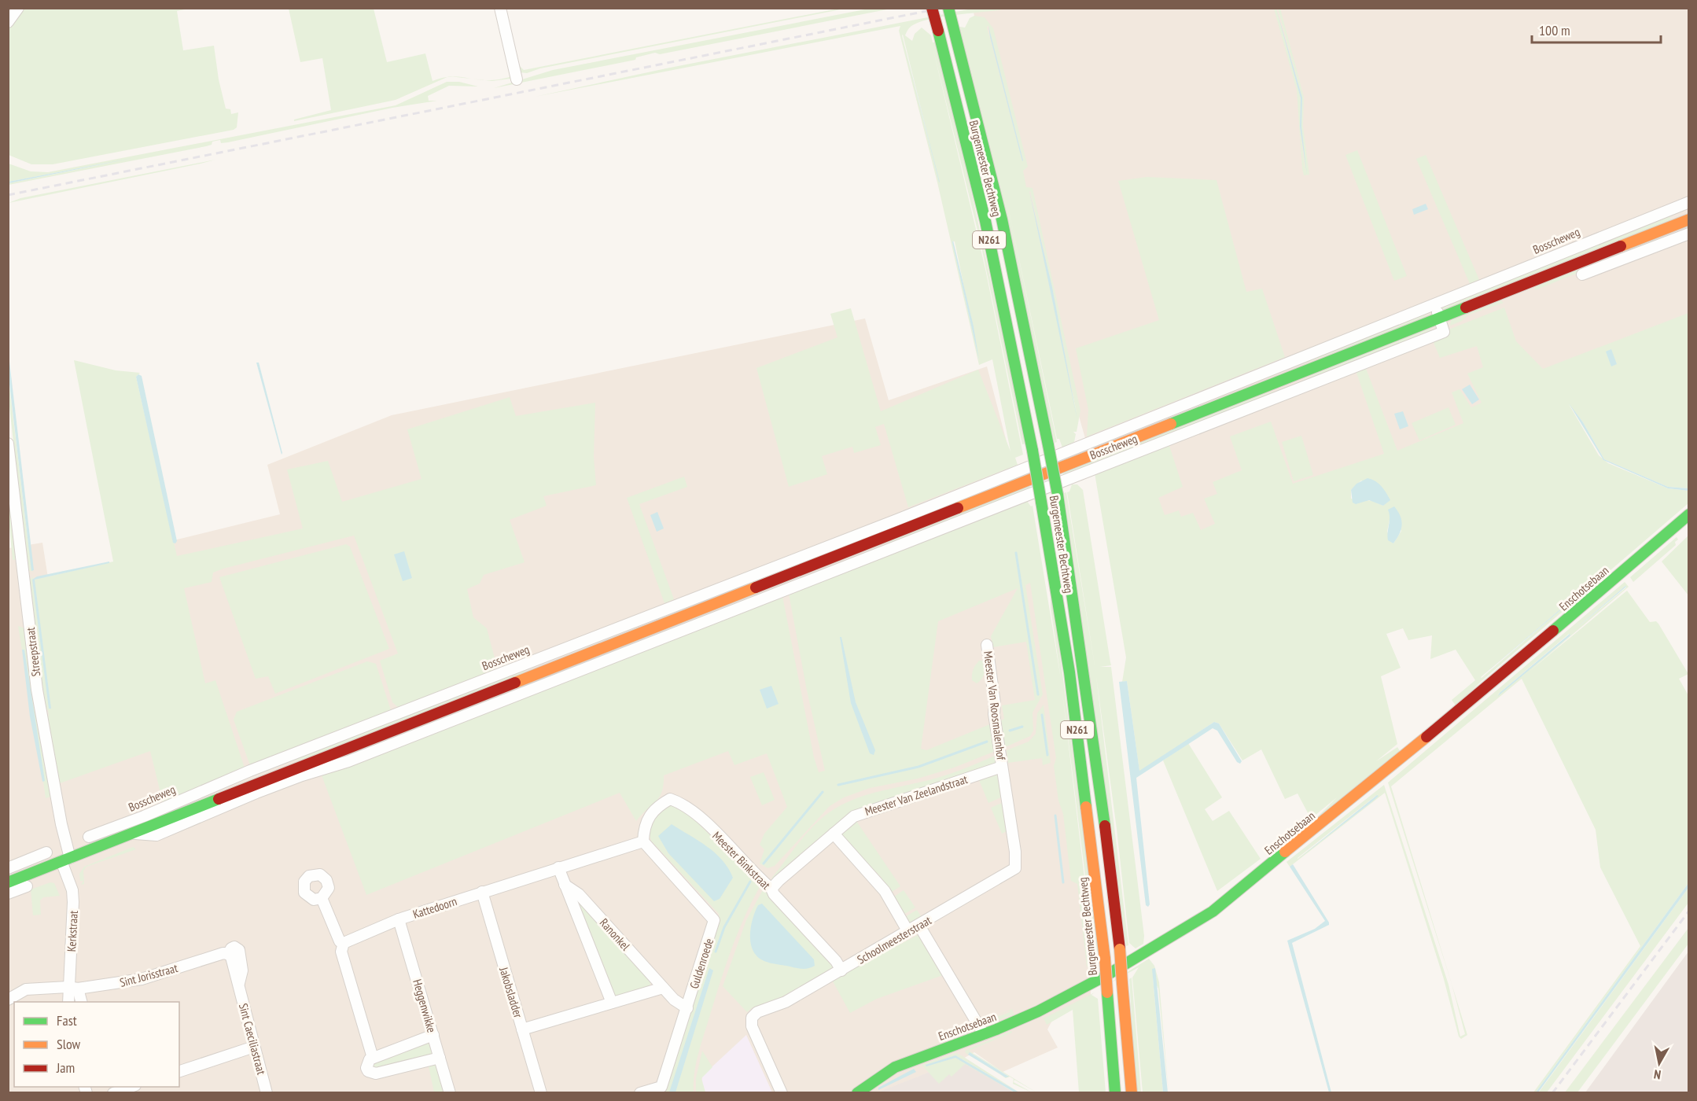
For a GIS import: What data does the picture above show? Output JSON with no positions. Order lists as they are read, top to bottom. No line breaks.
{"streets":{"main road":["Burgemeester Bechtweg","N261","Bosscheweg","Enschotsebaan"],"street":["Streepstraat","Meester Van Roosmalenhof","Meester Van Zeelandstraat","Meester Binkstraat","Kattedoorn","Kerkstraat","Ranonkel","Schoolmeesterstraat","Guldenroede","Sint Jorisstraat","Jakobsladder","Heggenwikke","Sint Caeciliastraat"]},"crossings":[["Bosscheweg","Streepstraat"],["Bosscheweg","Kerkstraat"],["Streepstraat","Kerkstraat"],["Meester Van Roosmalenhof","Meester Van Zeelandstraat"],["Meester Van Roosmalenhof","Schoolmeesterstraat"],["Meester Van Zeelandstraat","Meester Binkstraat"],["Meester Van Zeelandstraat","Schoolmeesterstraat"],["Meester Binkstraat","Kattedoorn"],["Meester Binkstraat","Schoolmeesterstraat"],["Meester Binkstraat","Guldenroede"],["Kattedoorn","Ranonkel"],["Kattedoorn","Guldenroede"],["Kattedoorn","Jakobsladder"],["Kattedoorn","Heggenwikke"],["Kerkstraat","Sint Jorisstraat"],["Ranonkel","Guldenroede"],["Sint Jorisstraat","Sint Caeciliastraat"]],"legend":["Fast","Slow","Jam"],"scale_bar":"100 m","north":"bottom"}
